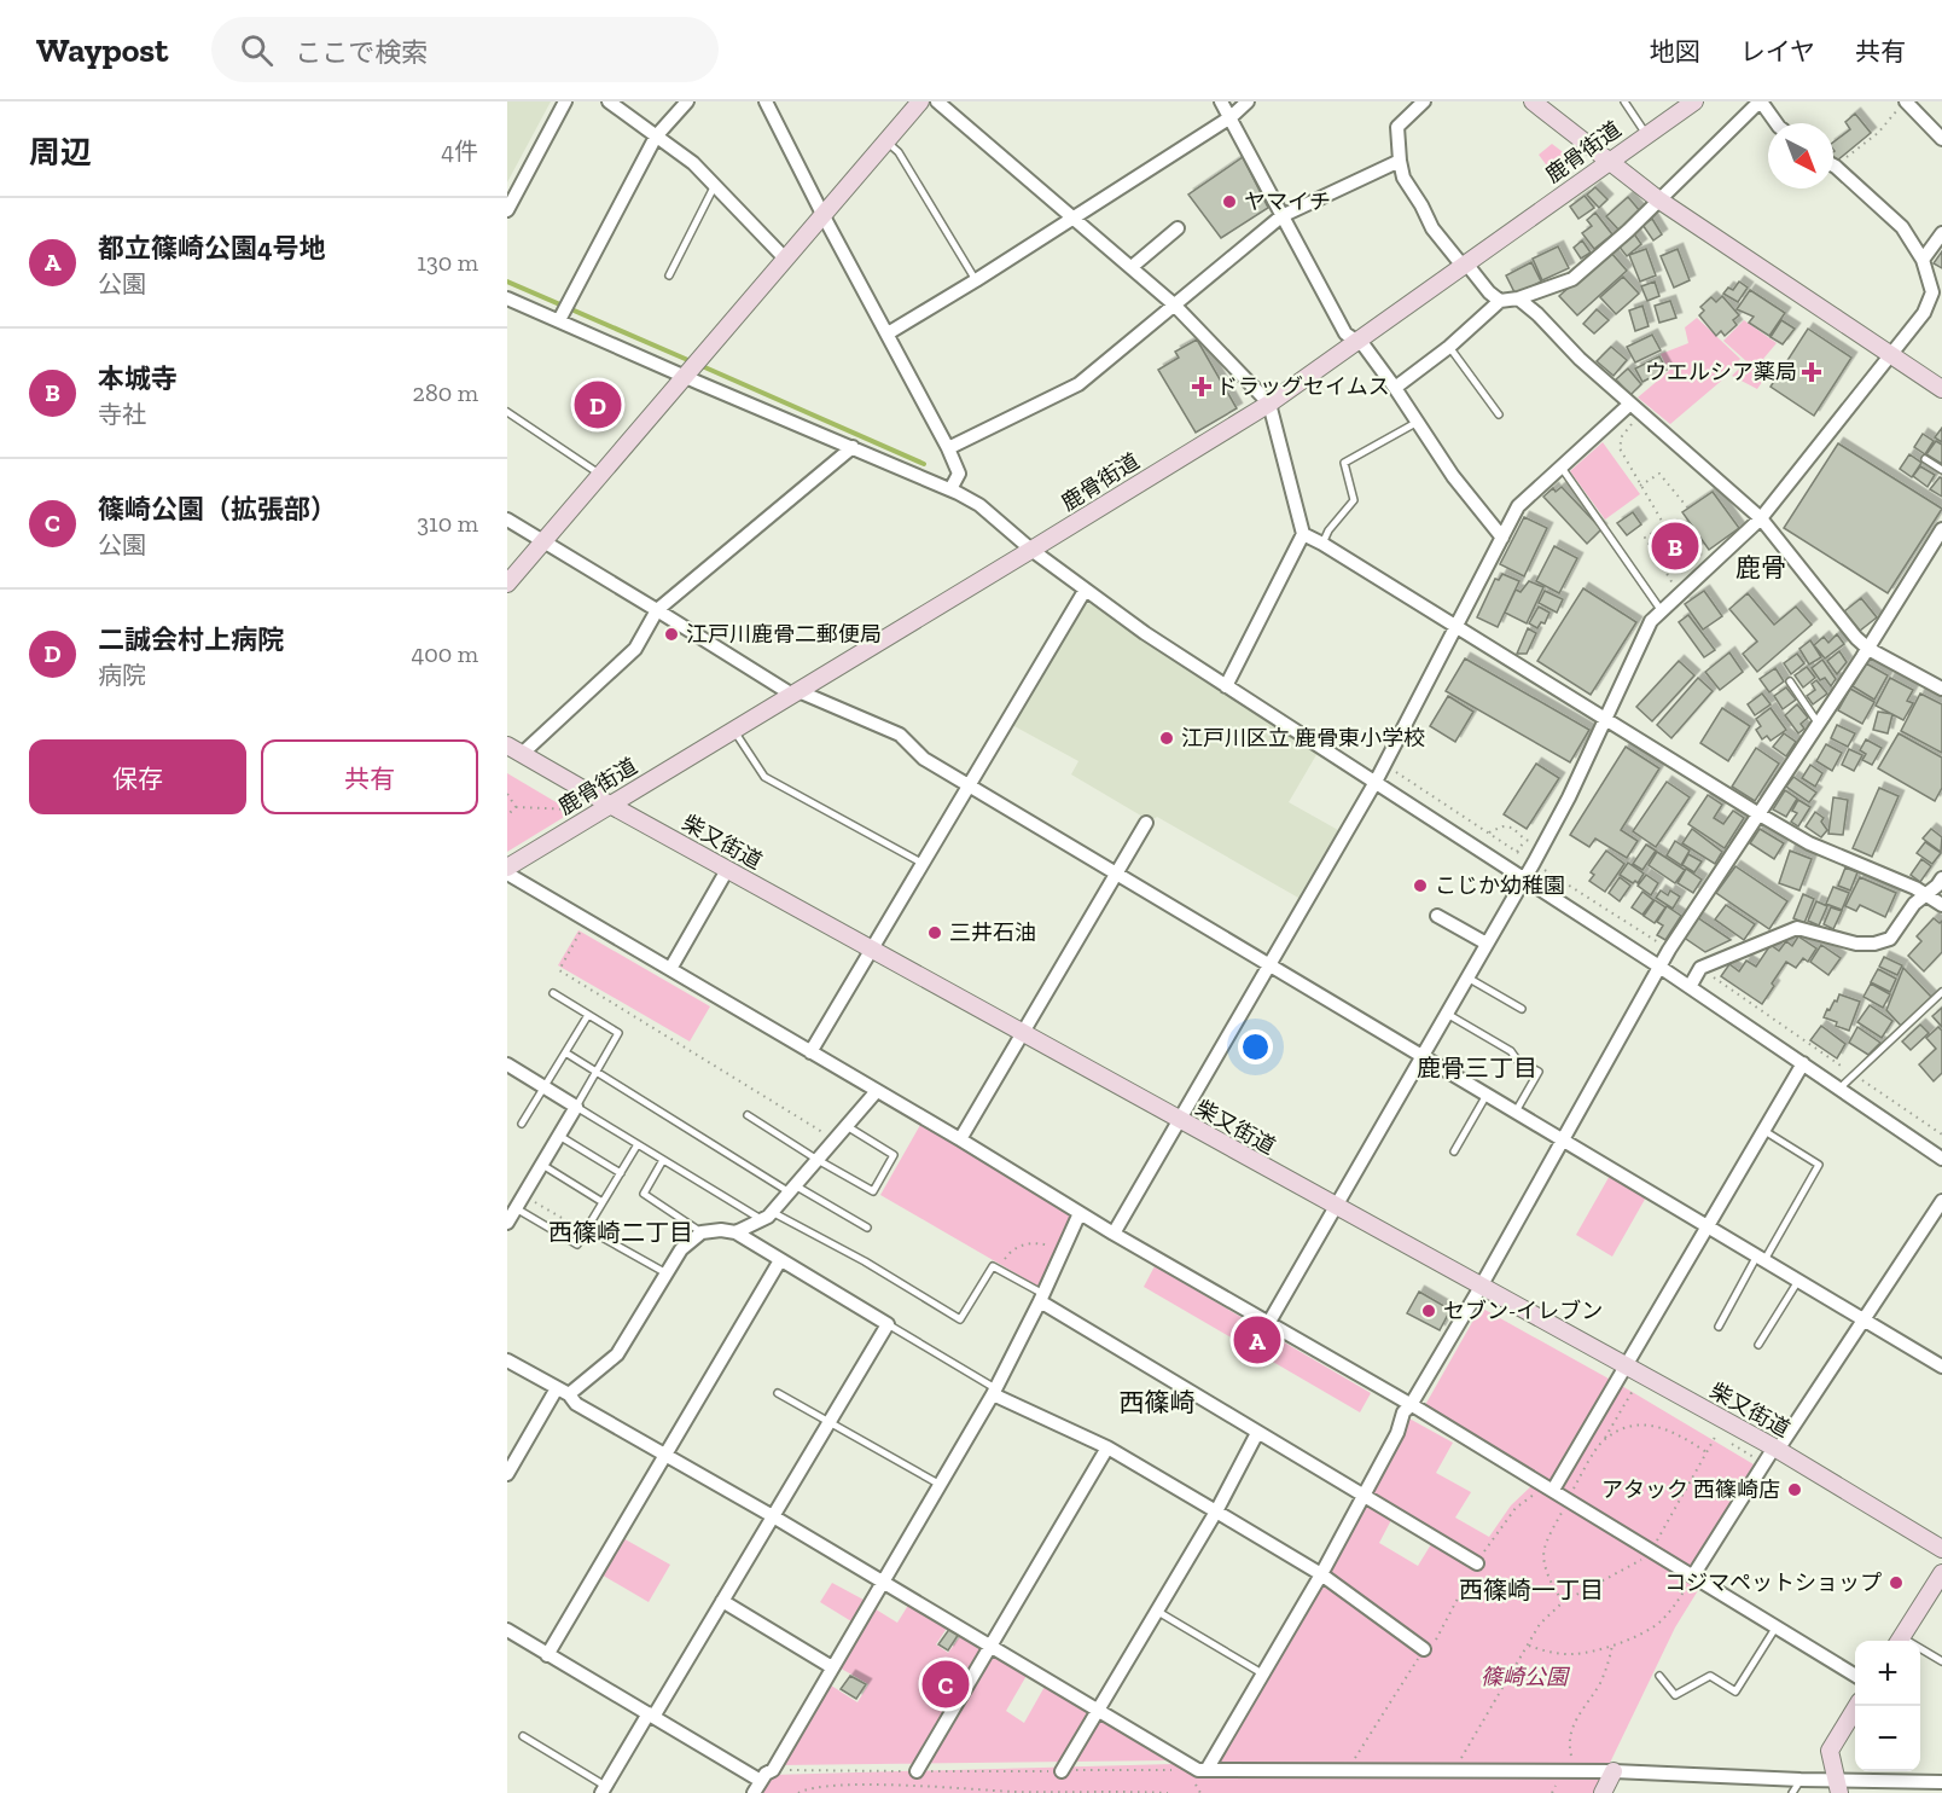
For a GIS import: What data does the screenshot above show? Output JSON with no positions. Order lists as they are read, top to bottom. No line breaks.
{"streets":{"street":["鹿骨街道","柴又街道"]},"crossings":[["鹿骨街道","柴又街道"]],"districts":["鹿骨","鹿骨三丁目","西篠崎二丁目","西篠崎","西篠崎一丁目"],"parks":["篠崎公園"],"places":{"other":["ヤマイチ","江戸川鹿骨二郵便局","江戸川区立 鹿骨東小学校","こじか幼稚園","三井石油","セブン-イレブン","アタック 西篠崎店","コジマペットショップ"],"health":["ウエルシア薬局","ドラッグセイムス"]},"north":"bottom right","page":{"header":"Waypost","search":"ここで検索","nav":["地図","レイヤ","共有"],"heading":["周辺","4件"],"list":[{"mark":"A","name":"都立篠崎公園4号地","note":"公園","value":"130 m"},{"mark":"B","name":"本城寺","note":"寺社","value":"280 m"},{"mark":"C","name":"篠崎公園（拡張部）","note":"公園","value":"310 m"},{"mark":"D","name":"二誠会村上病院","note":"病院","value":"400 m"}],"pins":["D","B","A","C"],"buttons":["保存","共有"],"map_buttons":["+","−"]}}
